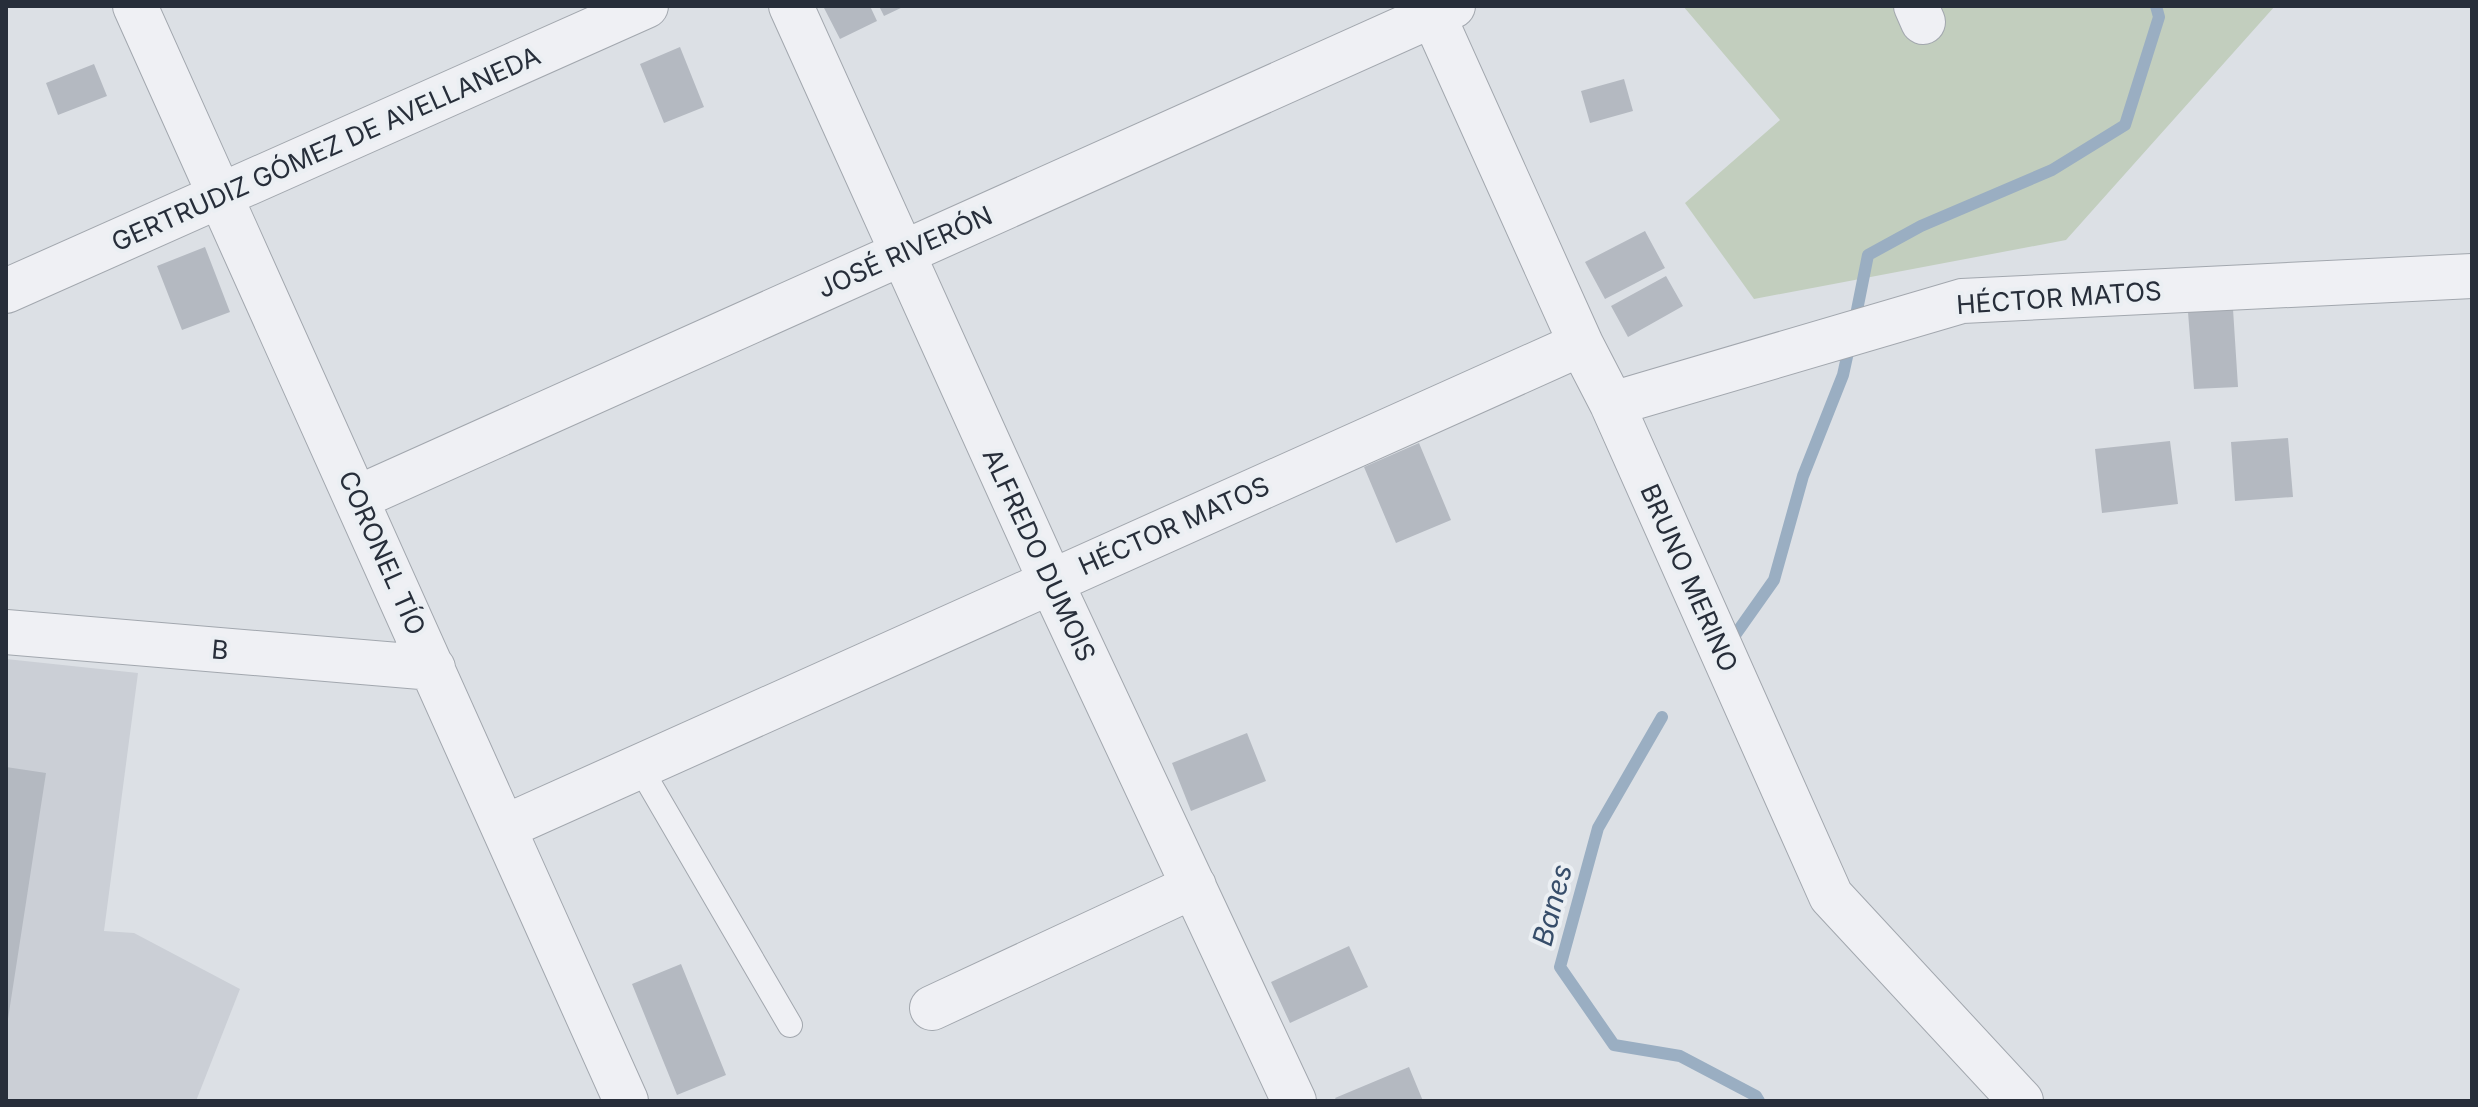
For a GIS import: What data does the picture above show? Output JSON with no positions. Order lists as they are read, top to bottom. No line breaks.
{"streets":{"street":["GERTRUDIZ GÓMEZ DE AVELLANEDA","JOSÉ RIVERÓN","HÉCTOR MATOS","CORONEL TÍO","ALFREDO DUMOIS","BRUNO MERINO","B"]},"crossings":[["GERTRUDIZ GÓMEZ DE AVELLANEDA","CORONEL TÍO"],["JOSÉ RIVERÓN","CORONEL TÍO"],["JOSÉ RIVERÓN","ALFREDO DUMOIS"],["JOSÉ RIVERÓN","BRUNO MERINO"],["HÉCTOR MATOS","CORONEL TÍO"],["HÉCTOR MATOS","ALFREDO DUMOIS"],["HÉCTOR MATOS","BRUNO MERINO"],["CORONEL TÍO","B"]],"water":["Banes"]}
